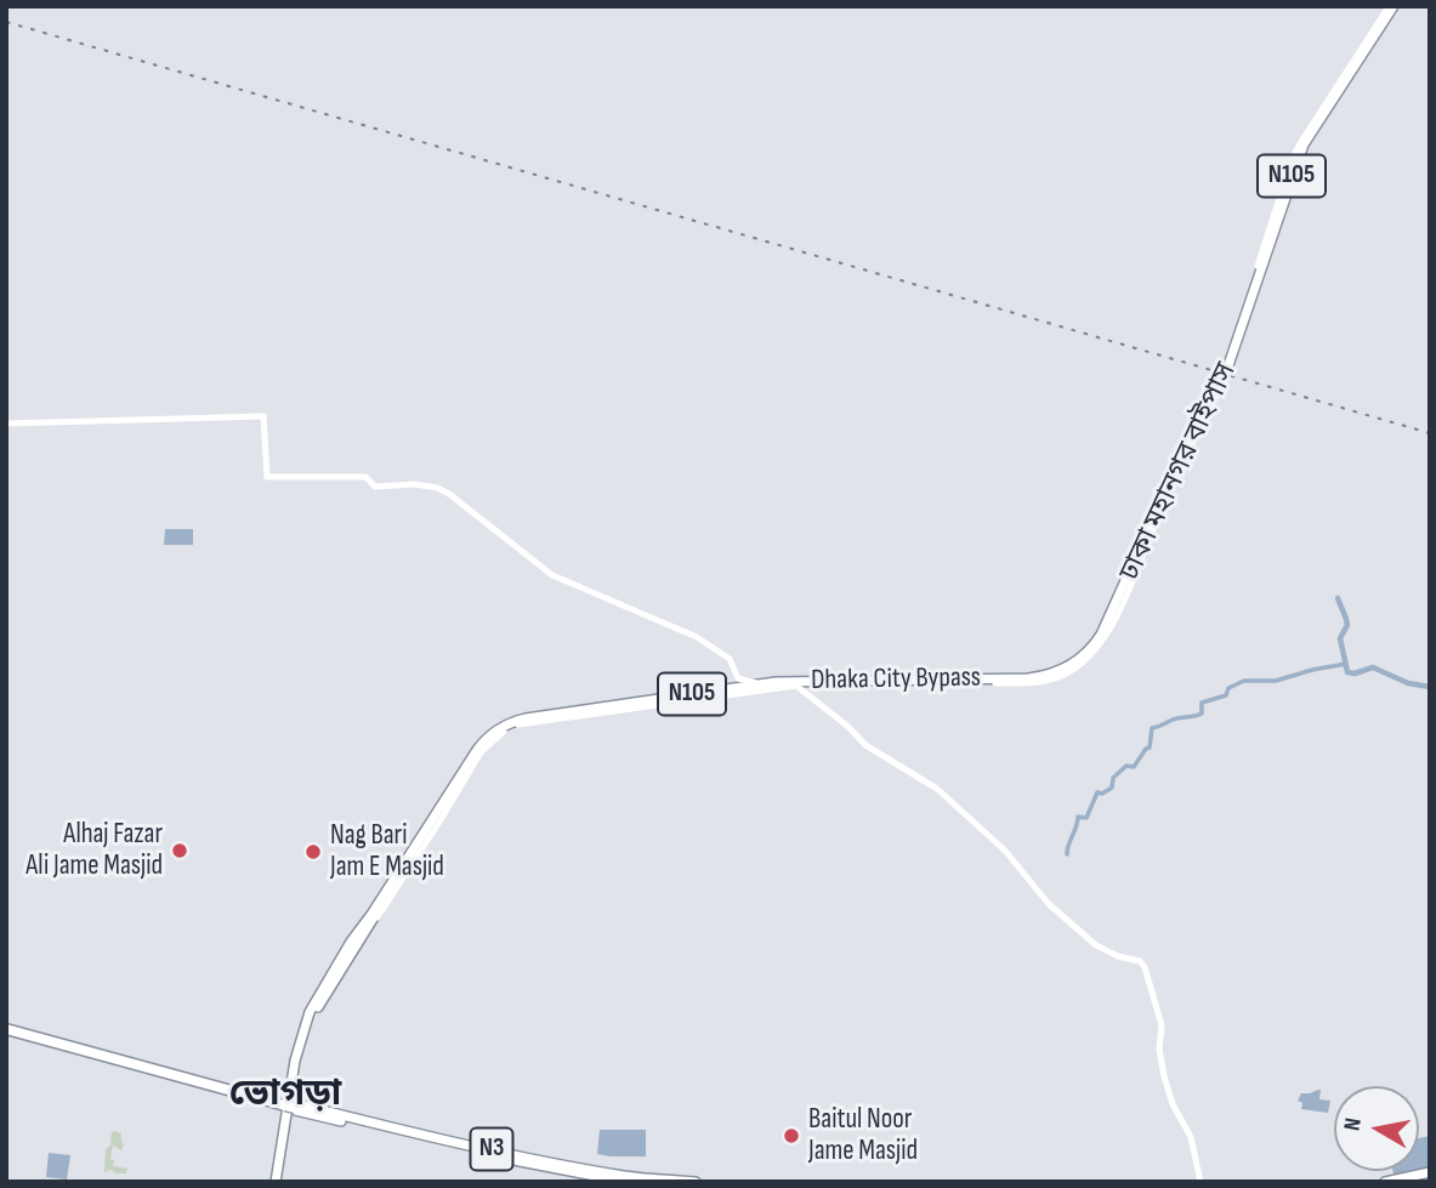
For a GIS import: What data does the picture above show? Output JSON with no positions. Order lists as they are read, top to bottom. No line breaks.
{"streets":{"highway":["N105","ঢাকা মহানগর বাইপাস","Dhaka City Bypass","N3"]},"crossings":[["ঢাকা মহানগর বাইপাস","Dhaka City Bypass"],["Dhaka City Bypass","N3"]],"districts":["ভোগড়া"],"places":["Alhaj Fazar Ali Jame Masjid","Nag Bari Jam E Masjid","Baitul Noor Jame Masjid"],"north":"left"}
